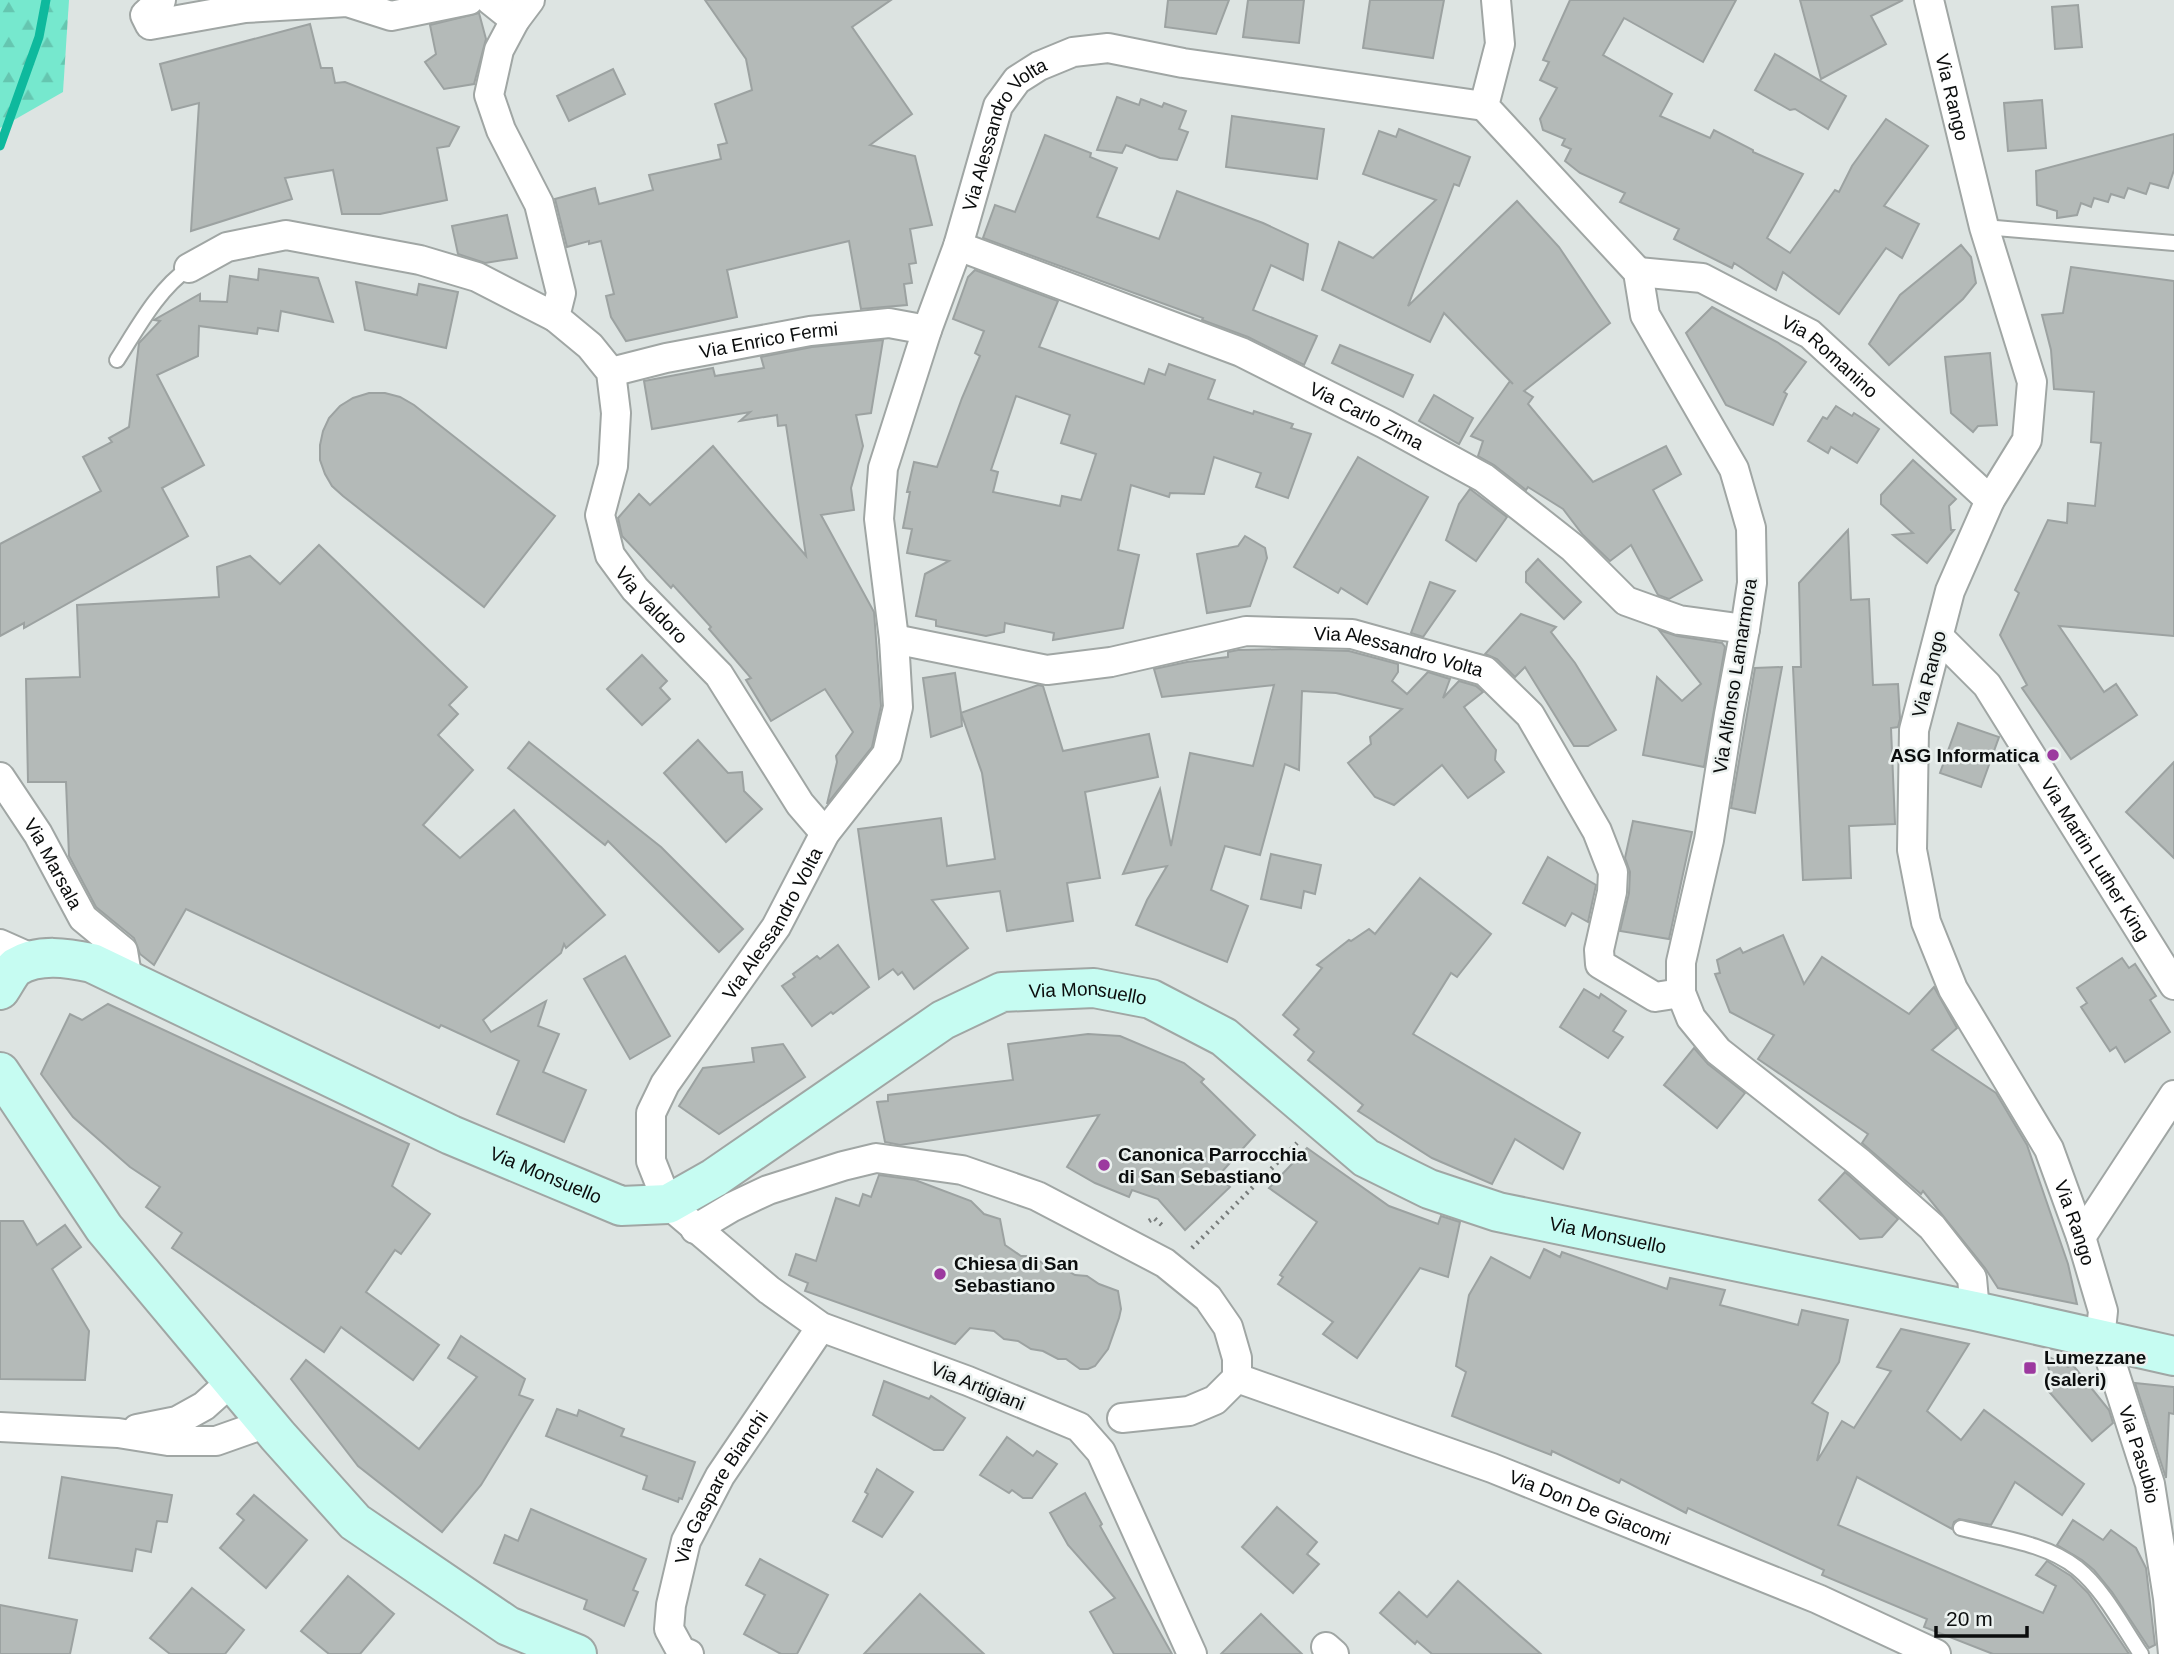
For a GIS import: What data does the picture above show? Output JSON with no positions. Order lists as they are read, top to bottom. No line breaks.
{"streets":{"main road":["Via Monsuello"],"street":["Via Rango","Via Alessandro Volta","Via Enrico Fermi","Via Romanino","Via Carlo Zima","Via Valdoro","Via Alfonso Lamarmora","Via Martin Luther King","Via Marsala","Via Artigiani","Via Pasubio","Via Gaspare Bianchi","Via Don De Giacomi"]},"crossings":[["Via Rango","Via Romanino"],["Via Rango","Via Martin Luther King"],["Via Rango","Via Monsuello"],["Via Rango","Via Pasubio"],["Via Alessandro Volta","Via Enrico Fermi"],["Via Alessandro Volta","Via Carlo Zima"],["Via Alessandro Volta","Via Valdoro"],["Via Alessandro Volta","Via Alfonso Lamarmora"],["Via Alessandro Volta","Via Monsuello"],["Via Alessandro Volta","Via Artigiani"],["Via Enrico Fermi","Via Valdoro"],["Via Romanino","Via Alfonso Lamarmora"],["Via Carlo Zima","Via Alfonso Lamarmora"],["Via Alfonso Lamarmora","Via Monsuello"],["Via Marsala","Via Monsuello"],["Via Monsuello","Via Artigiani"],["Via Monsuello","Via Pasubio"],["Via Artigiani","Via Gaspare Bianchi"]],"places":{"other":["ASG Informatica","Canonica Parrocchia di San Sebastiano","Chiesa di San Sebastiano"],"transit":["Lumezzane (saleri)"]},"scale_bar":"20 m"}
